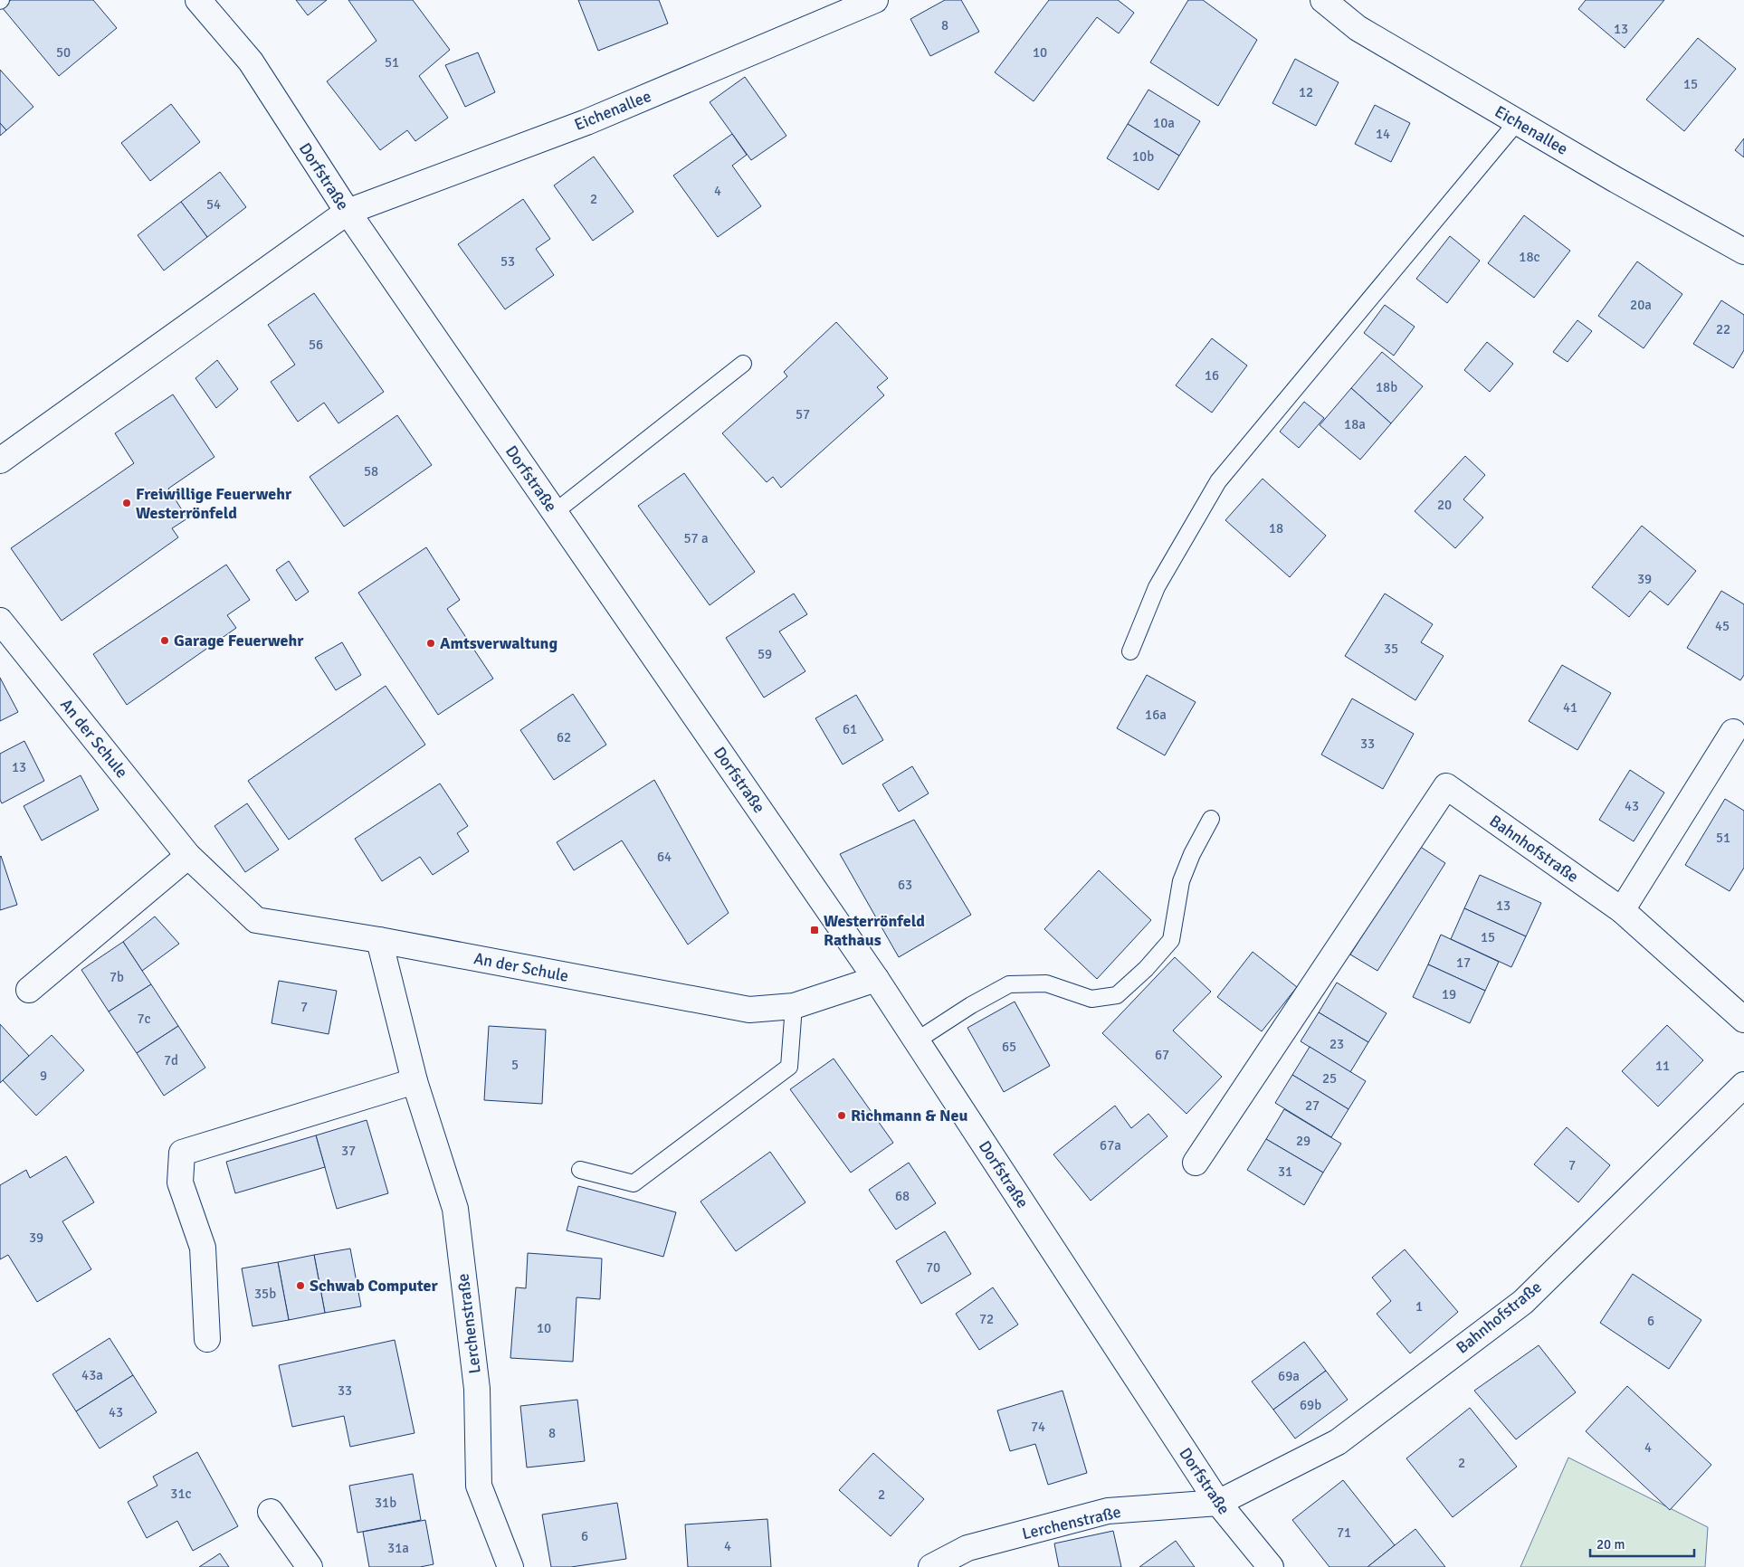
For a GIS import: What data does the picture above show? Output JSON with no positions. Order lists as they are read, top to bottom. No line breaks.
{"streets":{"street":["Eichenallee","Dorfstraße","An der Schule","Bahnhofstraße","Lerchenstraße"]},"crossings":[["Eichenallee","Dorfstraße"],["Dorfstraße","An der Schule"],["Dorfstraße","Bahnhofstraße"],["Dorfstraße","Lerchenstraße"],["An der Schule","Lerchenstraße"],["Bahnhofstraße","Lerchenstraße"]],"places":{"other":["Freiwillige Feuerwehr Westerrönfeld","Garage Feuerwehr","Amtsverwaltung","Richmann & Neu","Schwab Computer"],"transit":["Westerrönfeld Rathaus"]},"house_numbers":["8","13","50","10","51","15","12","10a","14","10b","4","2","54","18c","53","20a","22","56","16","18b","57","18a","58","20","18","57 a","39","45","35","59","41","16a","61","62","33","13","43","51","64","63","13","15","17","7b","19","7","7c","23","65","67","7d","5","11","9","25","27","29","67a","37","7","31","68","39","70","35b","1","72","6","10","43a","69a","33","69b","43","74","8","4","2","31c","2","31b","71","6","4","31a"],"scale_bar":"20 m"}
